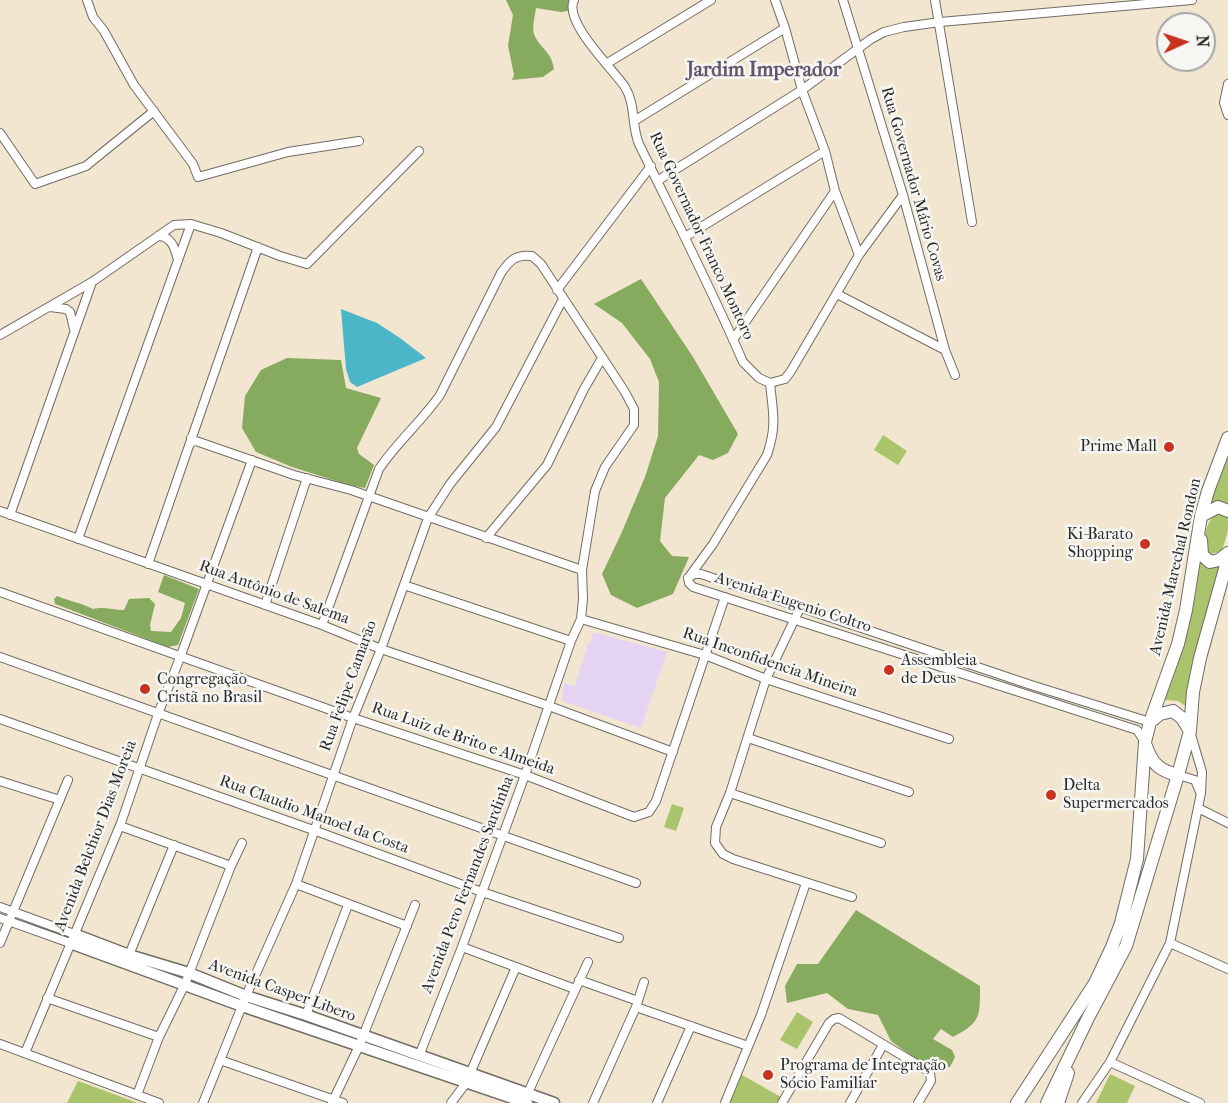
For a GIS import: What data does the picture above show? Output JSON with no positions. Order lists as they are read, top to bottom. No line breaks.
{"streets":{"main road":["Avenida Marechal Rondon"],"street":["Rua Governador Mário Covas","Rua Governador Franco Montoro","Rua Antônio de Salema","Avenida Eugenio Coltro","Rua Inconfidencia Mineira","Rua Felipe Camarão","Rua Luiz de Brito e Almeida","Rua Claudio Manoel da Costa","Avenida Belchior Dias Moreia","Avenida Pero Fernandes Sardinha","Avenida Casper Libero"]},"crossings":[["Avenida Marechal Rondon","Avenida Eugenio Coltro"],["Rua Antônio de Salema","Rua Felipe Camarão"],["Rua Antônio de Salema","Rua Luiz de Brito e Almeida"],["Rua Antônio de Salema","Avenida Belchior Dias Moreia"],["Rua Antônio de Salema","Avenida Pero Fernandes Sardinha"],["Rua Inconfidencia Mineira","Avenida Pero Fernandes Sardinha"],["Rua Felipe Camarão","Rua Luiz de Brito e Almeida"],["Rua Felipe Camarão","Rua Claudio Manoel da Costa"],["Rua Felipe Camarão","Avenida Casper Libero"],["Rua Luiz de Brito e Almeida","Avenida Belchior Dias Moreia"],["Rua Luiz de Brito e Almeida","Avenida Pero Fernandes Sardinha"],["Rua Claudio Manoel da Costa","Avenida Belchior Dias Moreia"],["Rua Claudio Manoel da Costa","Avenida Pero Fernandes Sardinha"],["Avenida Belchior Dias Moreia","Avenida Casper Libero"],["Avenida Pero Fernandes Sardinha","Avenida Casper Libero"]],"districts":["Jardim Imperador"],"places":["Prime Mall","Ki-Barato Shopping","Assembleia de Deus","Congregação Cristã no Brasil","Delta Supermercados","Programa de Integração Sócio Familiar"],"north":"right"}
